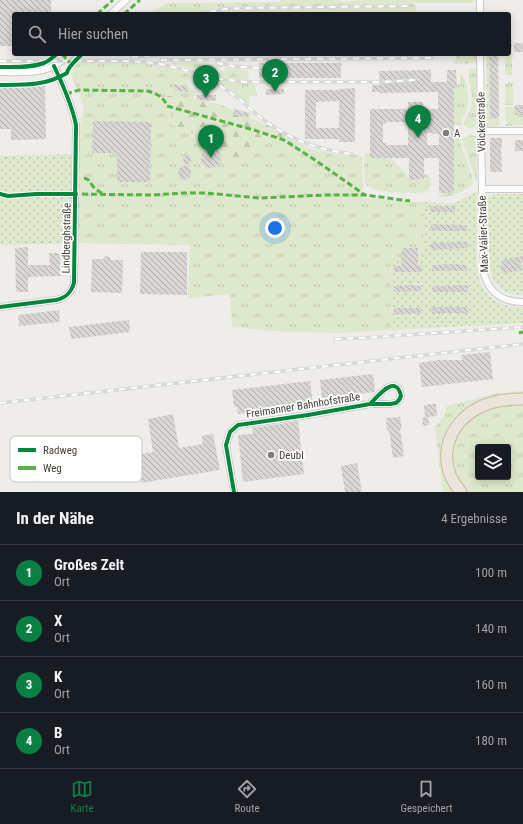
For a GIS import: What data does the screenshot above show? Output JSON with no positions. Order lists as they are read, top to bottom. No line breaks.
{"streets":{"street":["Völckerstraße","Max-Valier-Straße","Lindberghstraße","Freimanner Bahnhofstraße"]},"crossings":[["Völckerstraße","Max-Valier-Straße"]],"places":["A","Deubl"],"legend":["Radweg","Weg"],"page":{"search":"Hier suchen","pins":["2","3","4","1"],"heading":["In der Nähe","4 Ergebnisse"],"list":[{"mark":"1","name":"Großes Zelt","note":"Ort","value":"100 m"},{"mark":"2","name":"X","note":"Ort","value":"140 m"},{"mark":"3","name":"K","note":"Ort","value":"160 m"},{"mark":"4","name":"B","note":"Ort","value":"180 m"}],"nav":["Karte","Route","Gespeichert"]}}
